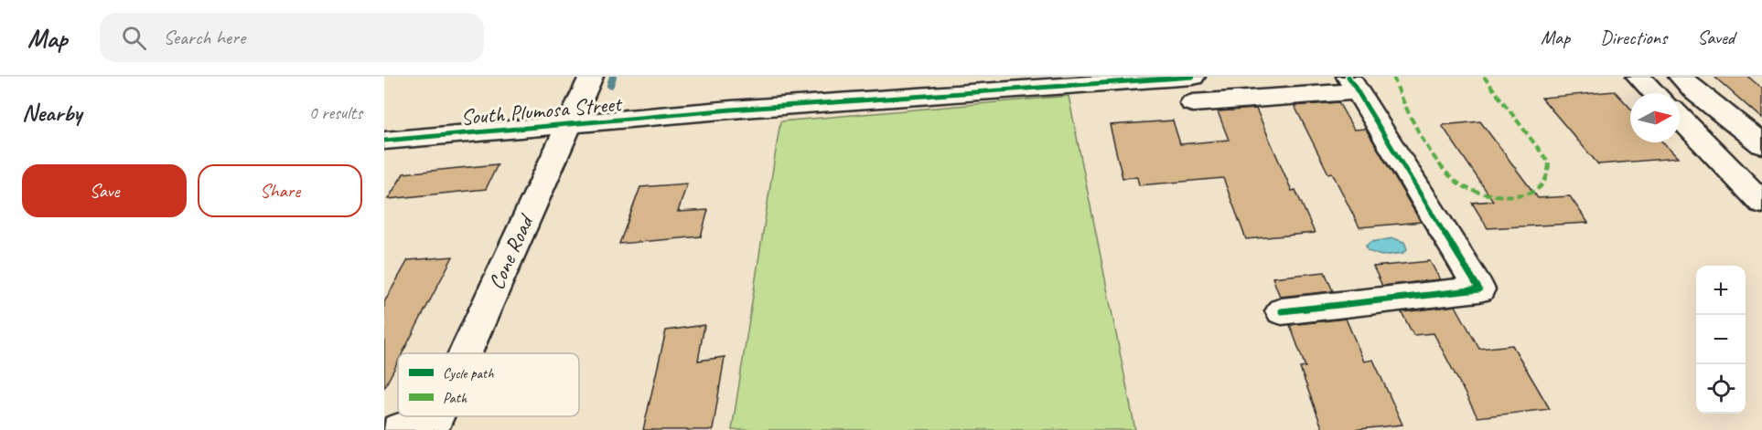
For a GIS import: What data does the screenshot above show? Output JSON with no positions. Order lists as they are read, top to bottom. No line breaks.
{"streets":{"street":["South Plumosa Street","Cone Road"]},"crossings":[["South Plumosa Street","Cone Road"]],"legend":["Cycle path","Path"],"north":"right","page":{"header":"Map","search":"Search here","nav":["Map","Directions","Saved"],"heading":["Nearby","0 results"],"buttons":["Save","Share"],"map_buttons":["+","−"]}}
